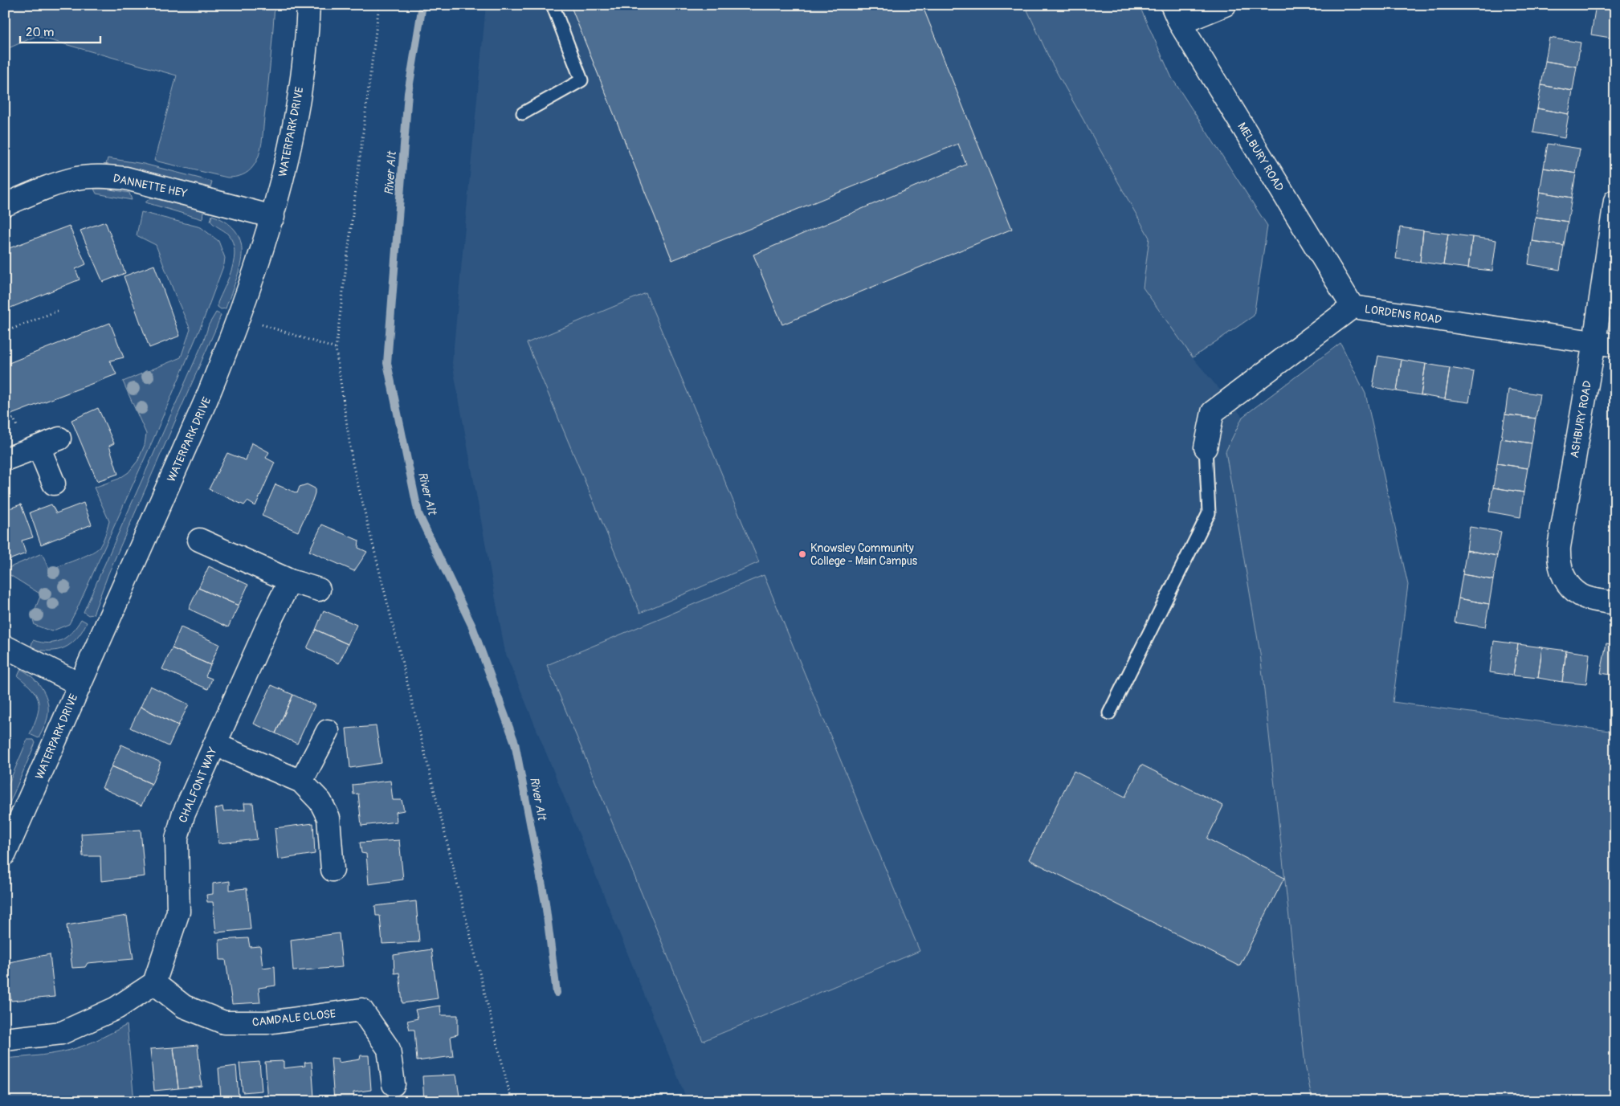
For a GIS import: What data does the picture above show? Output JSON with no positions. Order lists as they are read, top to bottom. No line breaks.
{"streets":{"street":["WATERPARK DRIVE","MELBURY ROAD","DANNETTE HEY","LORDENS ROAD","ASHBURY ROAD","CHALFONT WAY","CAMDALE CLOSE"]},"crossings":[["WATERPARK DRIVE","DANNETTE HEY"],["MELBURY ROAD","LORDENS ROAD"],["LORDENS ROAD","ASHBURY ROAD"],["CHALFONT WAY","CAMDALE CLOSE"]],"water":["River Alt"],"places":["Knowsley Community College - Main Campus"],"scale_bar":"20 m"}
